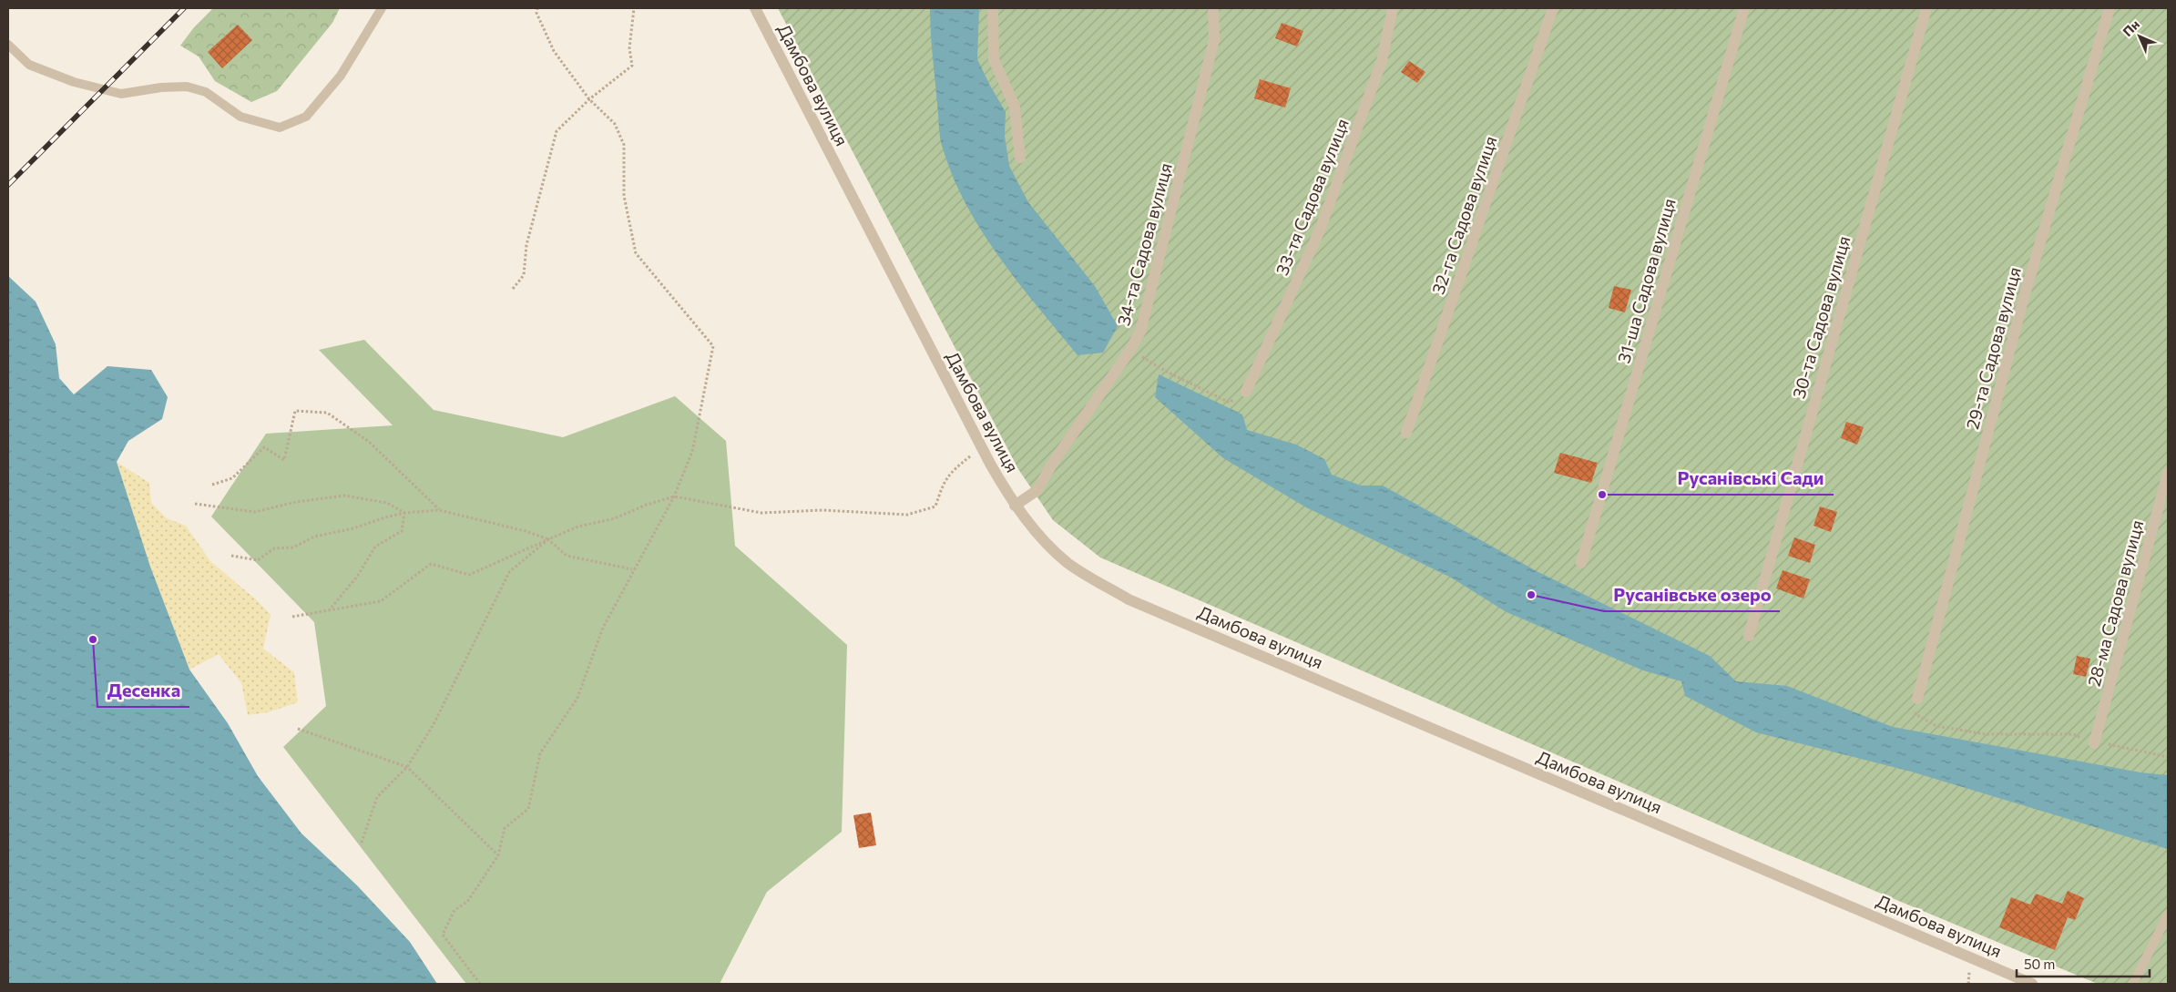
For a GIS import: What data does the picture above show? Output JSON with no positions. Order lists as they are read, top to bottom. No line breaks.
{"streets":{"street":["Дамбова вулиця","33-тя Садова вулиця","32-га Садова вулиця","34-та Садова вулиця","31-ша Садова вулиця","30-та Садова вулиця","29-та Садова вулиця","28-ма Садова вулиця"]},"crossings":[["Дамбова вулиця","34-та Садова вулиця"]],"places":["Русанівські Сади","Русанівське озеро","Десенка"],"scale_bar":"50 m","north":"top left"}
